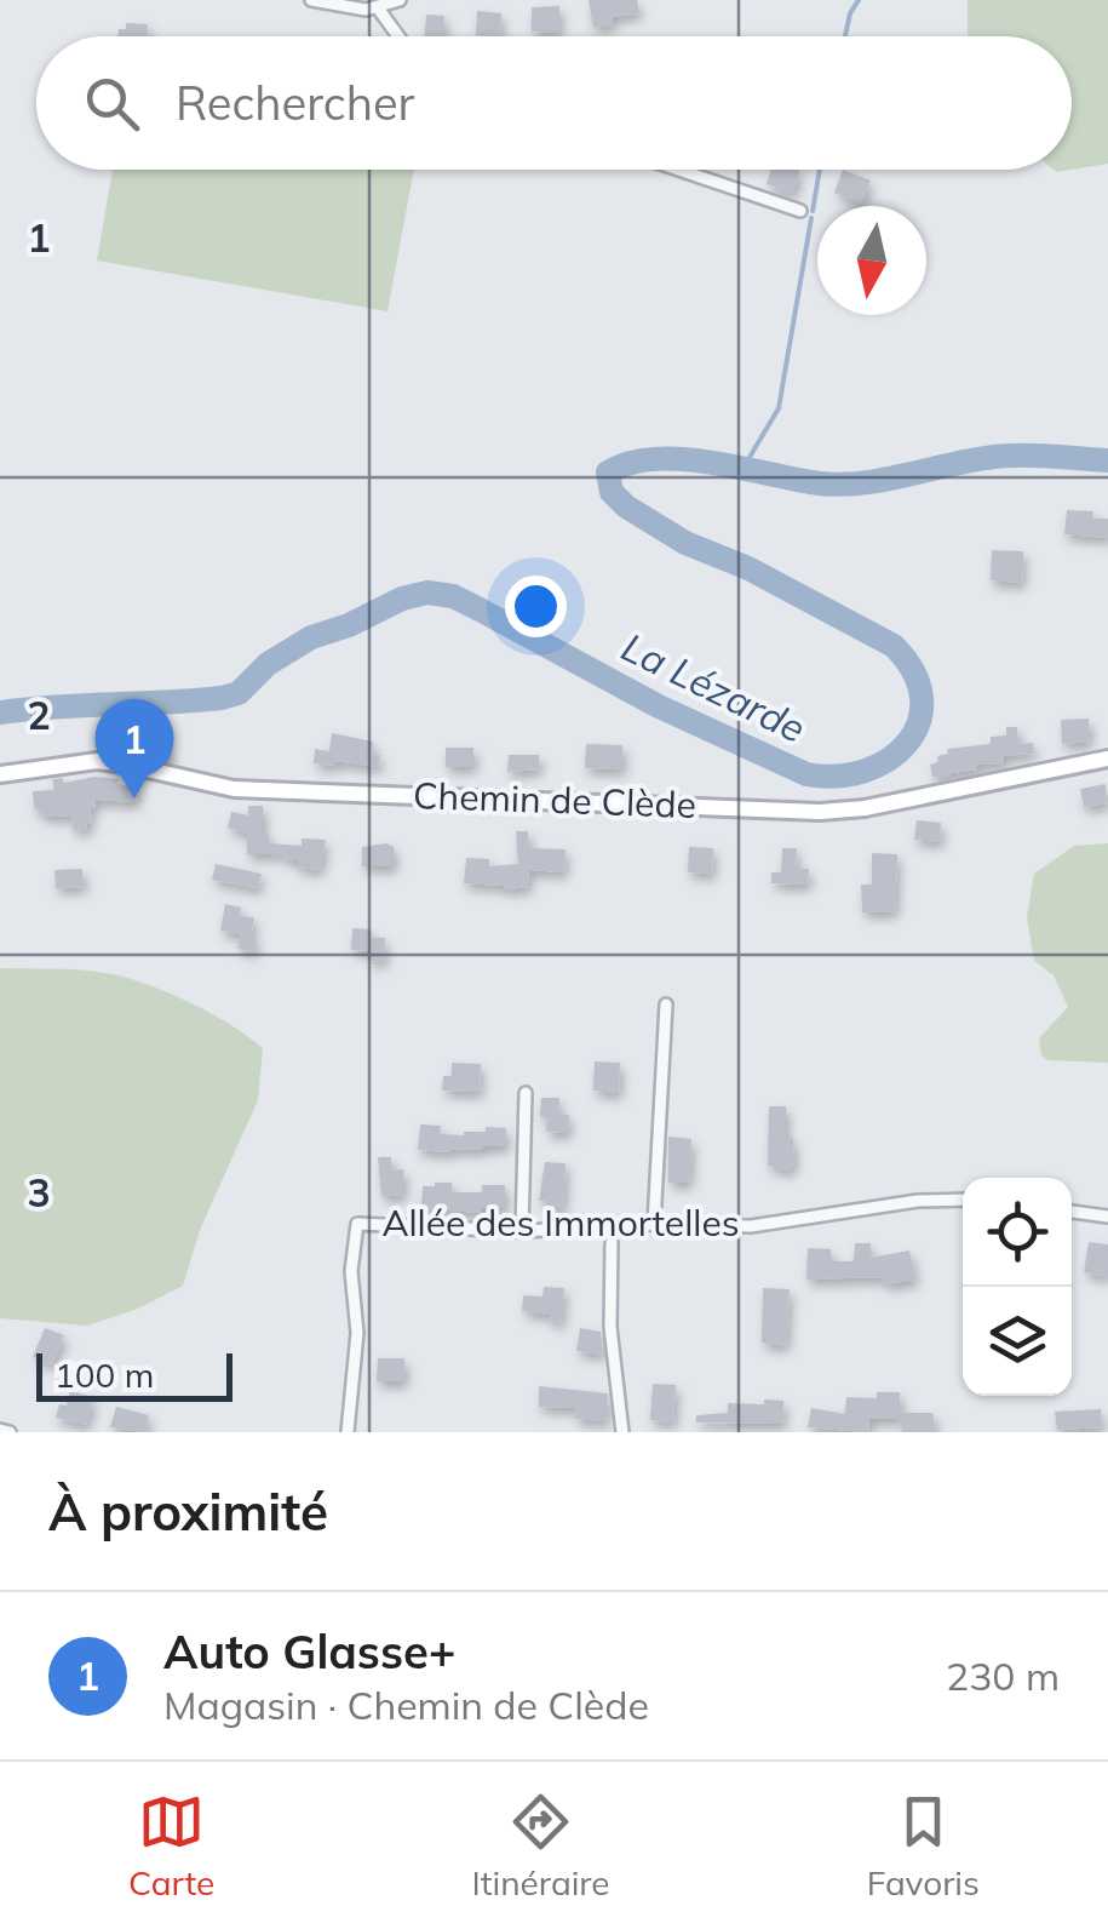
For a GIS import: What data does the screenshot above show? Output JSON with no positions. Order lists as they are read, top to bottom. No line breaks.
{"streets":{"main road":["Chemin de Clède"],"street":["Allée des Immortelles"]},"water":["La Lézarde"],"scale_bar":"100 m","north":"bottom","page":{"search":"Rechercher","pins":"1","scale":"100 m","heading":"À proximité","list":[{"mark":"1","name":"Auto Glasse+","note":"Magasin · Chemin de Clède","value":"230 m"}],"nav":["Carte","Itinéraire","Favoris"]},"grid":{"rows":["1","2","3"]}}
